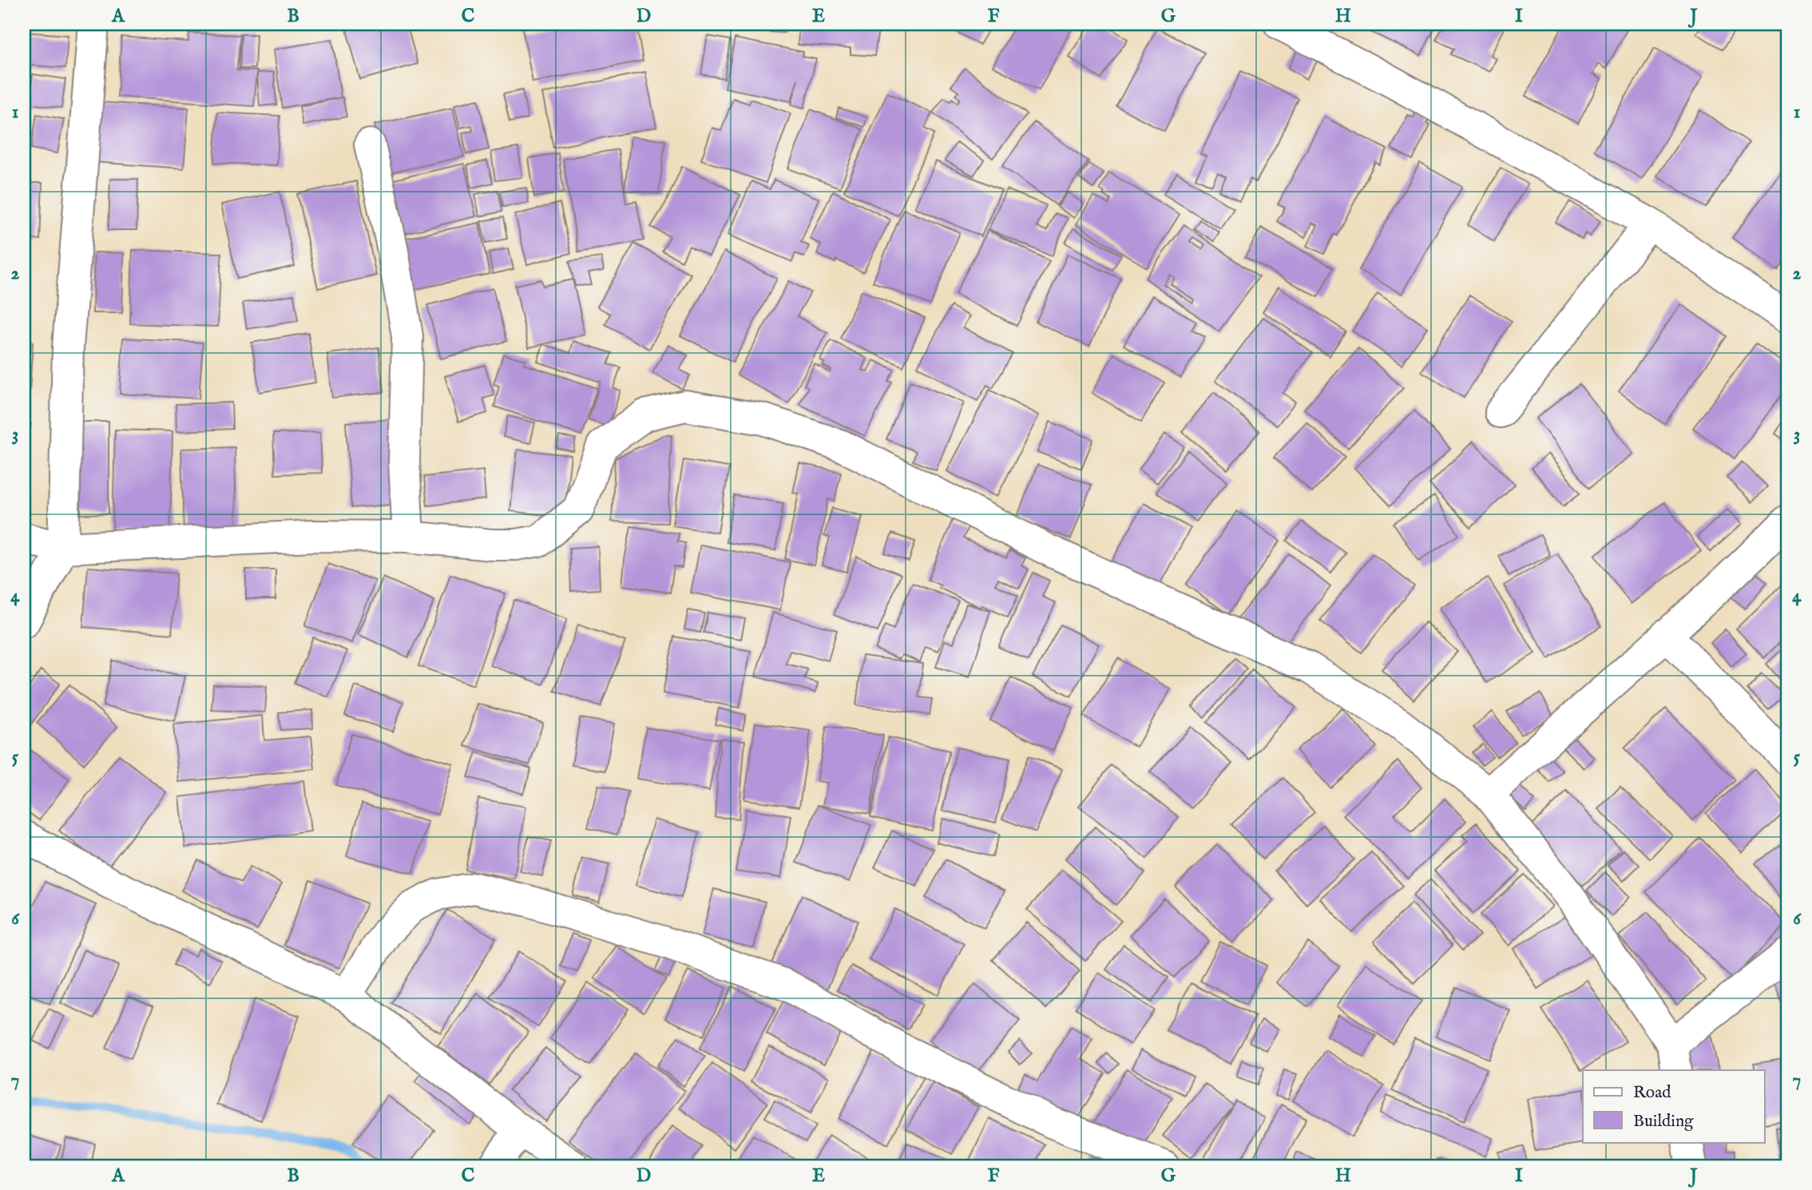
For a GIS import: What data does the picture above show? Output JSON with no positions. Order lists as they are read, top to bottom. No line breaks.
{"legend":["Road","Building"],"grid":{"columns":["A","B","C","D","E","F","G","H","I","J"],"rows":["1","2","3","4","5","6","7"]}}
